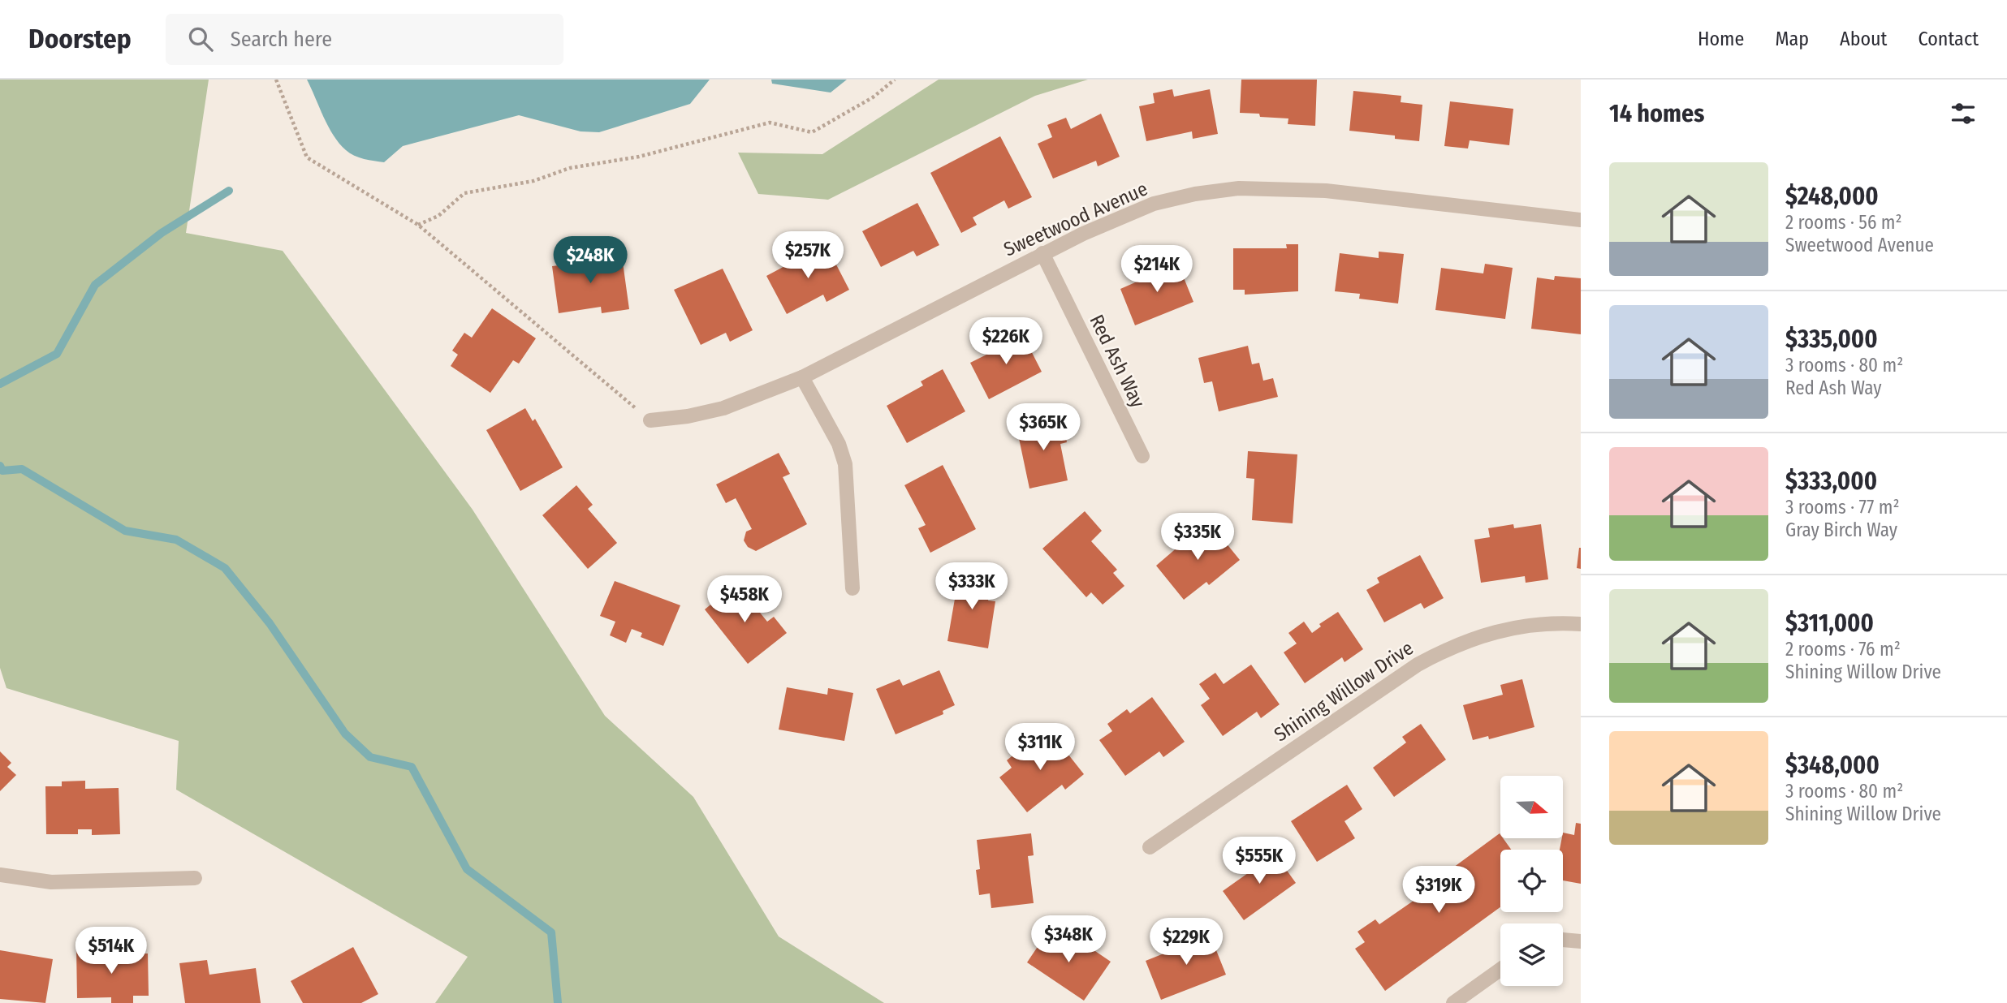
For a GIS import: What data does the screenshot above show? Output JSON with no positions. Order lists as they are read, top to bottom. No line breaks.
{"streets":{"street":["Sweetwood Avenue","Red Ash Way","Shining Willow Drive"]},"crossings":[["Sweetwood Avenue","Red Ash Way"]],"north":"right","page":{"header":"Doorstep","search":"Search here","nav":["Home","Map","About","Contact"],"heading":"14 homes","list":[{"name":"$248,000","note":"2 rooms · 56 m² · Sweetwood Avenue"},{"name":"$335,000","note":"3 rooms · 80 m² · Red Ash Way"},{"name":"$333,000","note":"3 rooms · 77 m² · Gray Birch Way"},{"name":"$311,000","note":"2 rooms · 76 m² · Shining Willow Drive"},{"name":"$348,000","note":"3 rooms · 80 m² · Shining Willow Drive"}],"price":["$257K","$248K","$214K","$226K","$365K","$335K","$333K","$458K","$311K","$555K","$319K","$348K","$229K","$514K"]}}
